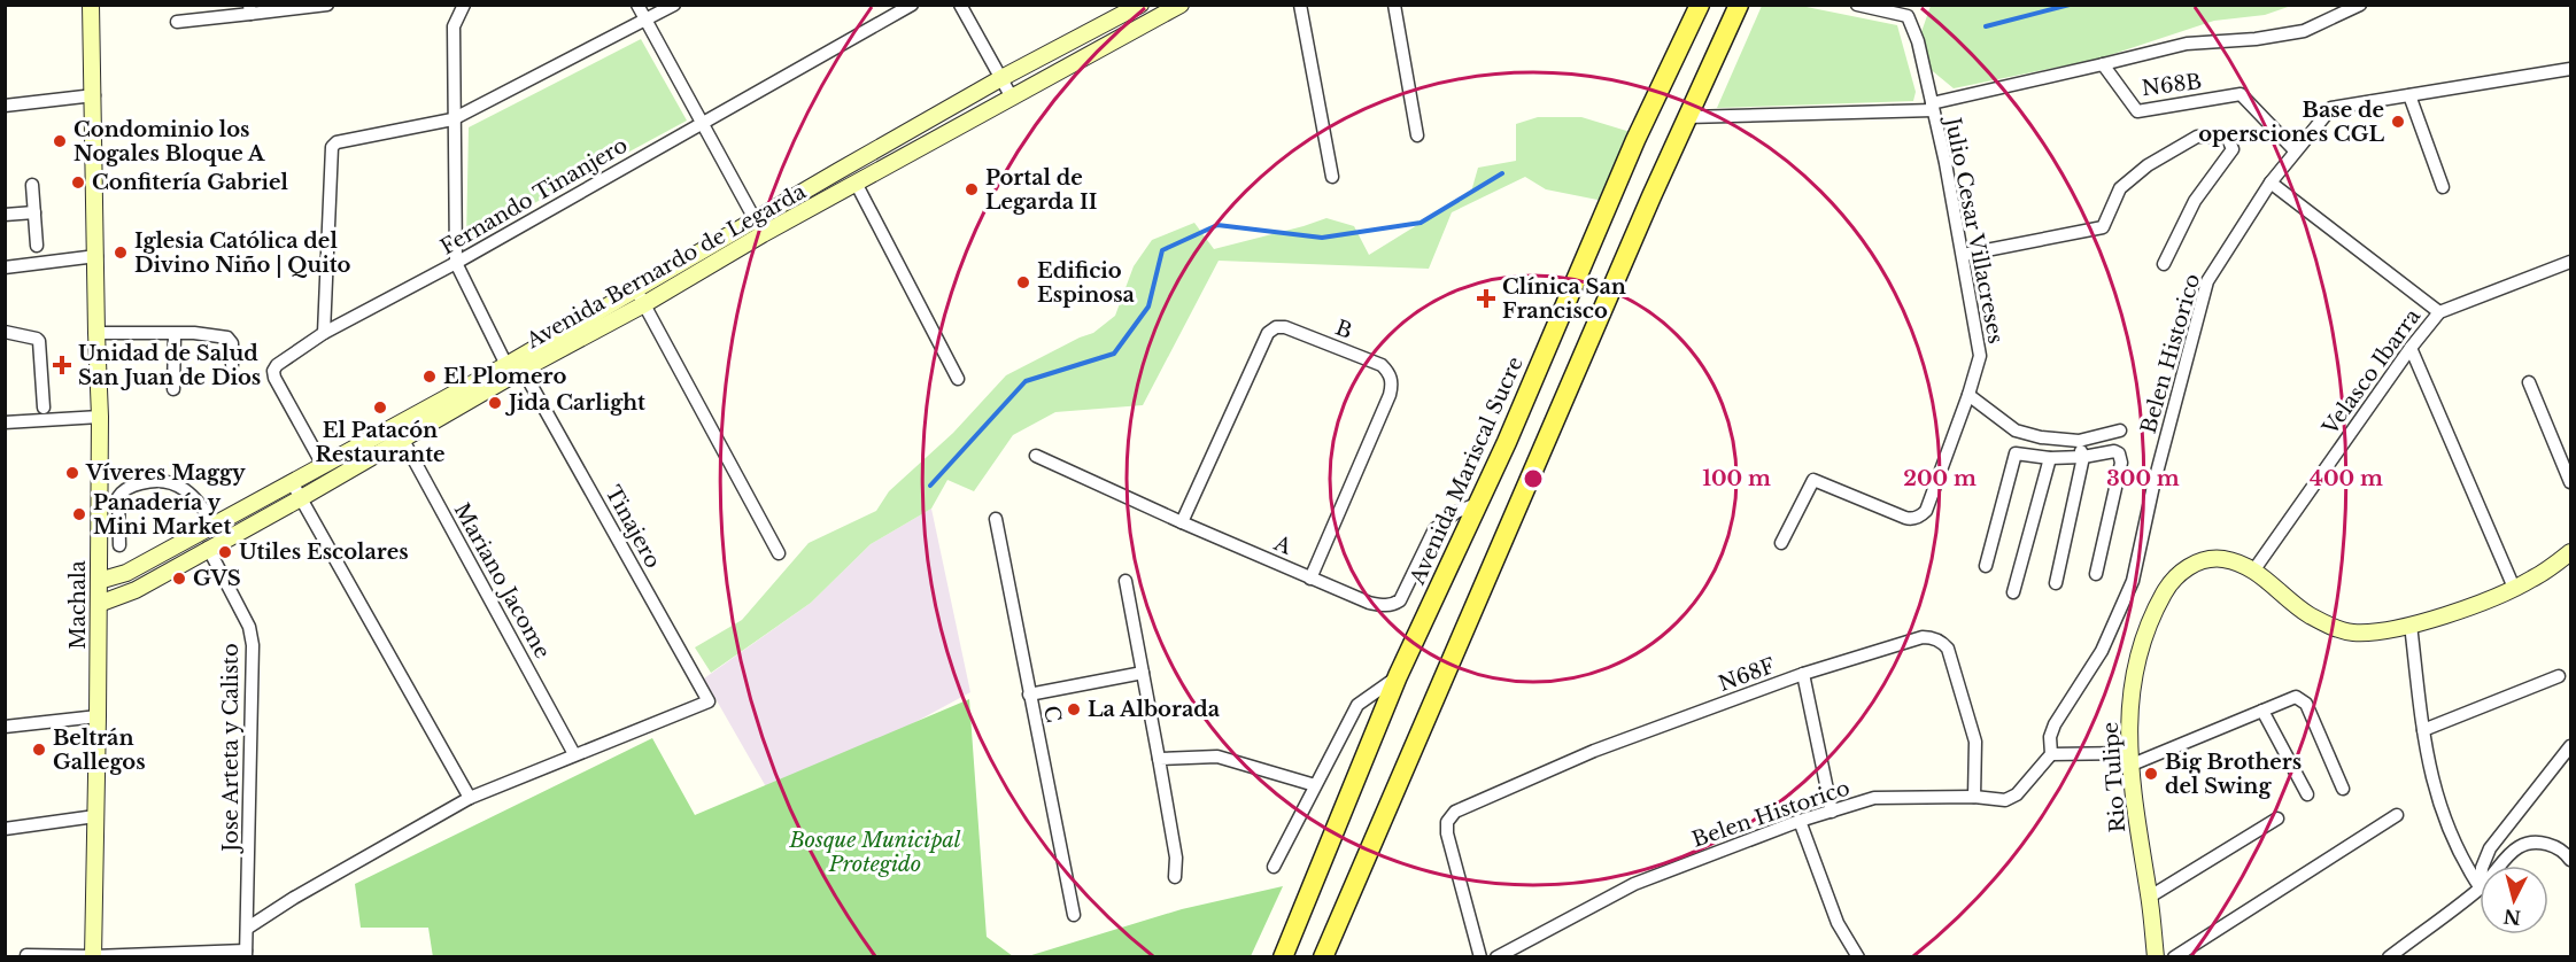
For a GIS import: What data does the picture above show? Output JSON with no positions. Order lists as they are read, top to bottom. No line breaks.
{"streets":{"main road":["Avenida Mariscal Sucre"],"street":["N68B","Fernando Tinanjero","Julio Cesar Villacreses","Avenida Bernardo de Legarda","B","Belen Historico","Velasco Ibarra","Tinajero","A","Mariano Jacome","Machala","N68F","C","Jose Arteta y Calisto","Rio Tulipe"]},"crossings":[["N68B","Belen Historico"],["Fernando Tinanjero","Avenida Bernardo de Legarda"],["Avenida Bernardo de Legarda","Tinajero"],["Avenida Bernardo de Legarda","Mariano Jacome"],["Avenida Bernardo de Legarda","Machala"],["Avenida Bernardo de Legarda","Jose Arteta y Calisto"],["B","A"],["Belen Historico","N68F"],["Velasco Ibarra","Rio Tulipe"],["Avenida Mariscal Sucre","A"],["Tinajero","Mariano Jacome"]],"parks":["Bosque Municipal Protegido"],"places":{"other":["Base de opersciones CGL","Condominio los Nogales Bloque A","Confitería Gabriel","Portal de Legarda II","Iglesia Católica del Divino Niño | Quito","Edificio Espinosa","El Plomero","Jida Carlight","El Patacón Restaurante","Víveres Maggy","Panadería y Mini Market","Utiles Escolares","GVS","La Alborada","Beltrán Gallegos","Big Brothers del Swing"],"health":["Clínica San Francisco","Unidad de Salud San Juan de Dios"]},"north":"bottom","rings":["100 m","200 m","300 m","400 m"]}
